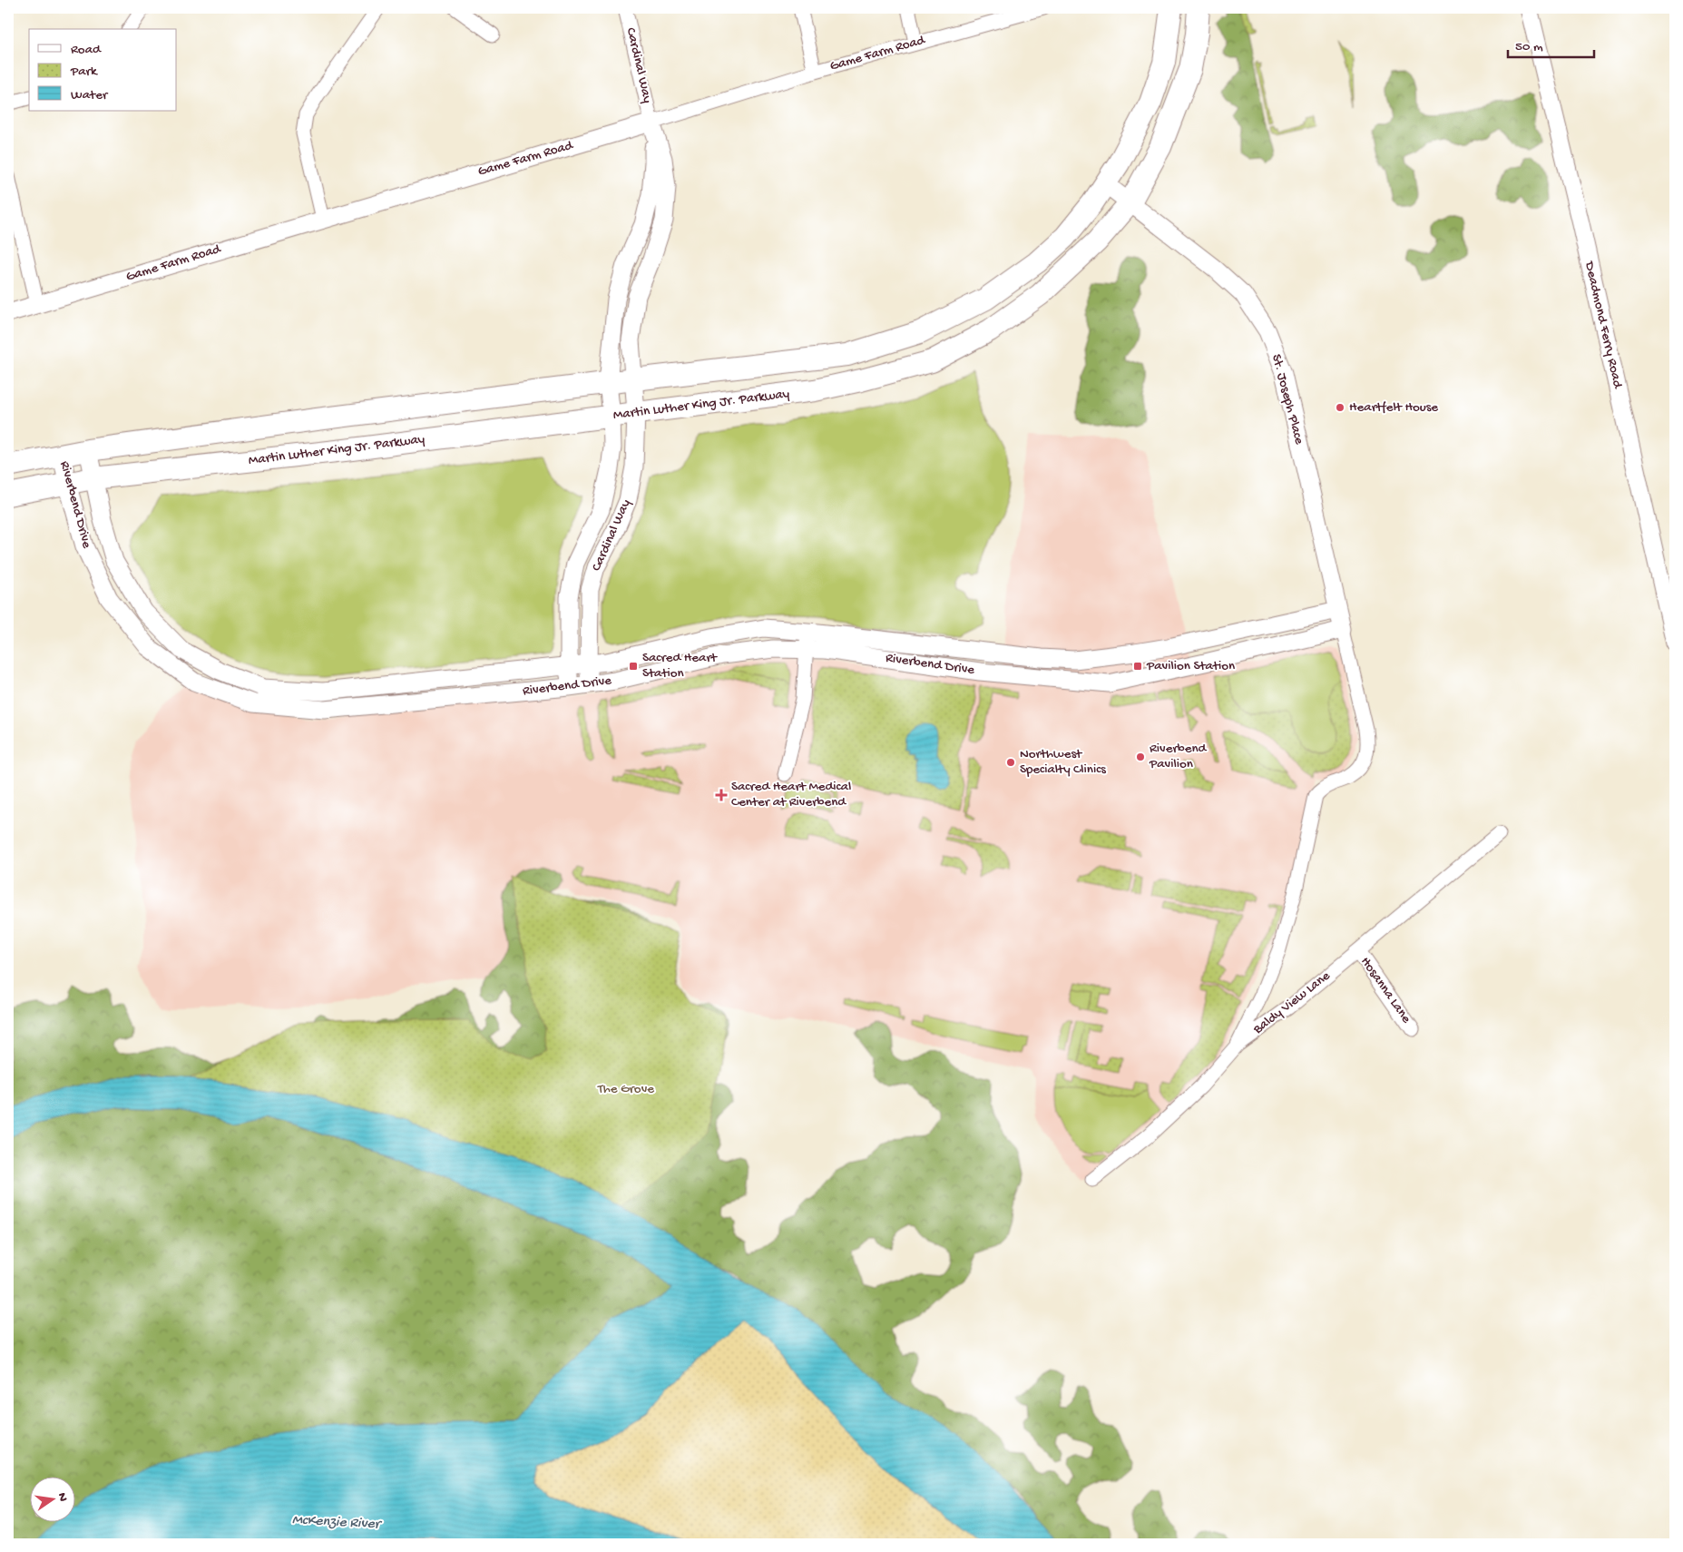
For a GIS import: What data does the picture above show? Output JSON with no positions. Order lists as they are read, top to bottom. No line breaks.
{"streets":{"main road":["Martin Luther King Jr. Parkway"],"street":["Game Farm Road","Cardinal Way","Deadmond Ferry Road","St. Joseph Place","Riverbend Drive","Hosanna Lane","Baldy View Lane"]},"crossings":[["Game Farm Road","Cardinal Way"],["Cardinal Way","Martin Luther King Jr. Parkway"],["Cardinal Way","Riverbend Drive"],["St. Joseph Place","Martin Luther King Jr. Parkway"],["St. Joseph Place","Riverbend Drive"],["Martin Luther King Jr. Parkway","Riverbend Drive"],["Hosanna Lane","Baldy View Lane"]],"water":["McKenzie River"],"parks":["The Grove"],"places":{"other":["Heartfelt House","Riverbend Pavilion","Northwest Specialty Clinics"],"transit":["Sacred Heart Station","Pavilion Station"],"health":["Sacred Heart Medical Center at Riverbend"]},"legend":["Road","Park","Water"],"scale_bar":"50 m","north":"right"}
